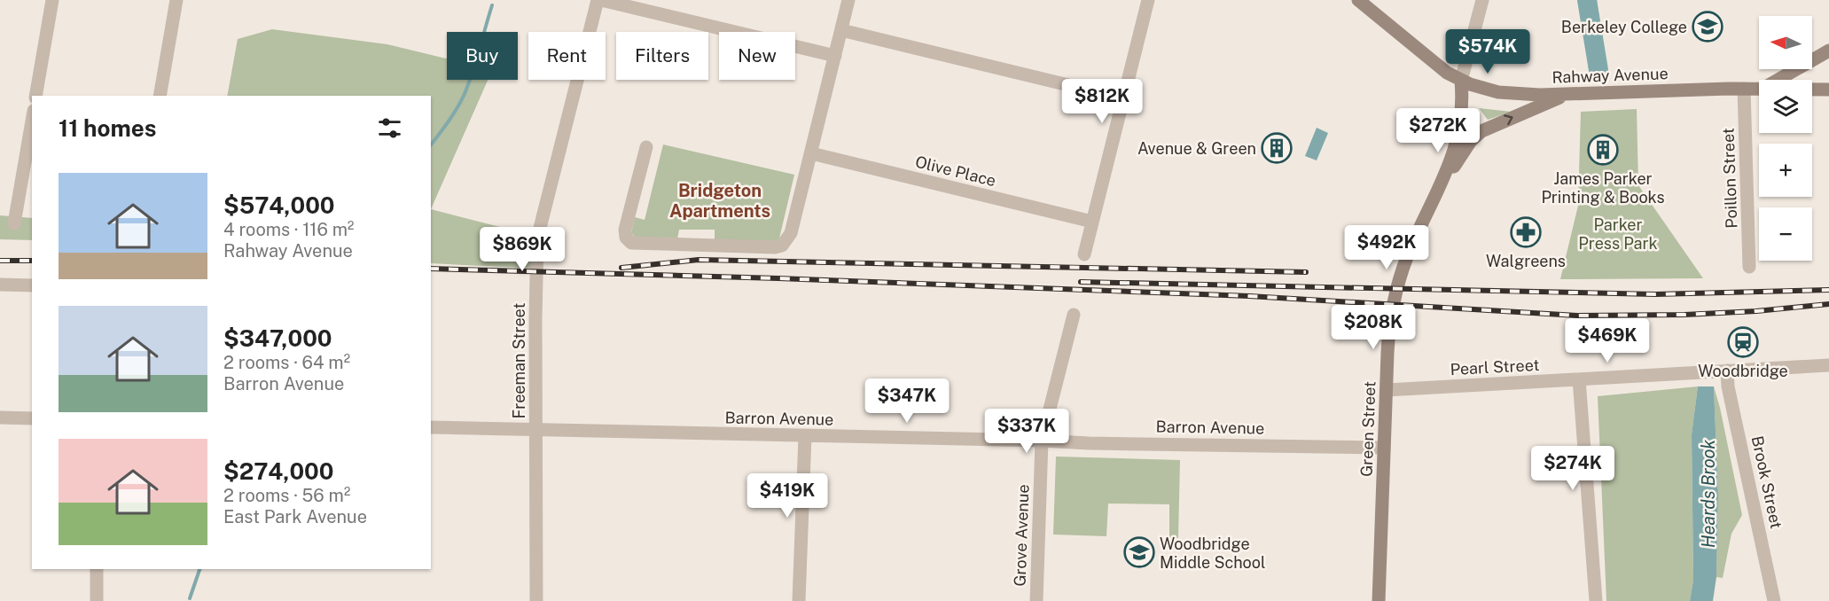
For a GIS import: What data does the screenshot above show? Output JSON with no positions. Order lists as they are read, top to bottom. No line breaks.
{"streets":{"street":["Rahway Avenue","Olive Place","Poillon Street","Freeman Street","Pearl Street","Barron Avenue","Green Street","Brook Street","Grove Avenue"]},"crossings":[["Rahway Avenue","Poillon Street"],["Rahway Avenue","Green Street"],["Freeman Street","Barron Avenue"],["Pearl Street","Green Street"],["Pearl Street","Brook Street"],["Barron Avenue","Green Street"],["Barron Avenue","Grove Avenue"]],"districts":["Bridgeton Apartments"],"water":["Heards Brook"],"parks":["Parker Press Park"],"places":{"school or university":["Berkeley College","Woodbridge Middle School"],"building":["Avenue & Green","James Parker Printing & Books"],"pharmacy":["Walgreens"],"station":["Woodbridge"]},"north":"left","page":{"map_buttons":["+","−"],"price":["$574K","$812K","$272K","$492K","$869K","$208K","$469K","$347K","$337K","$274K","$419K"],"chip":["Buy","Rent","Filters","New"],"heading":"11 homes","list":[{"name":"$574,000","note":"4 rooms · 116 m² · Rahway Avenue"},{"name":"$347,000","note":"2 rooms · 64 m² · Barron Avenue"},{"name":"$274,000","note":"2 rooms · 56 m² · East Park Avenue"}]}}
